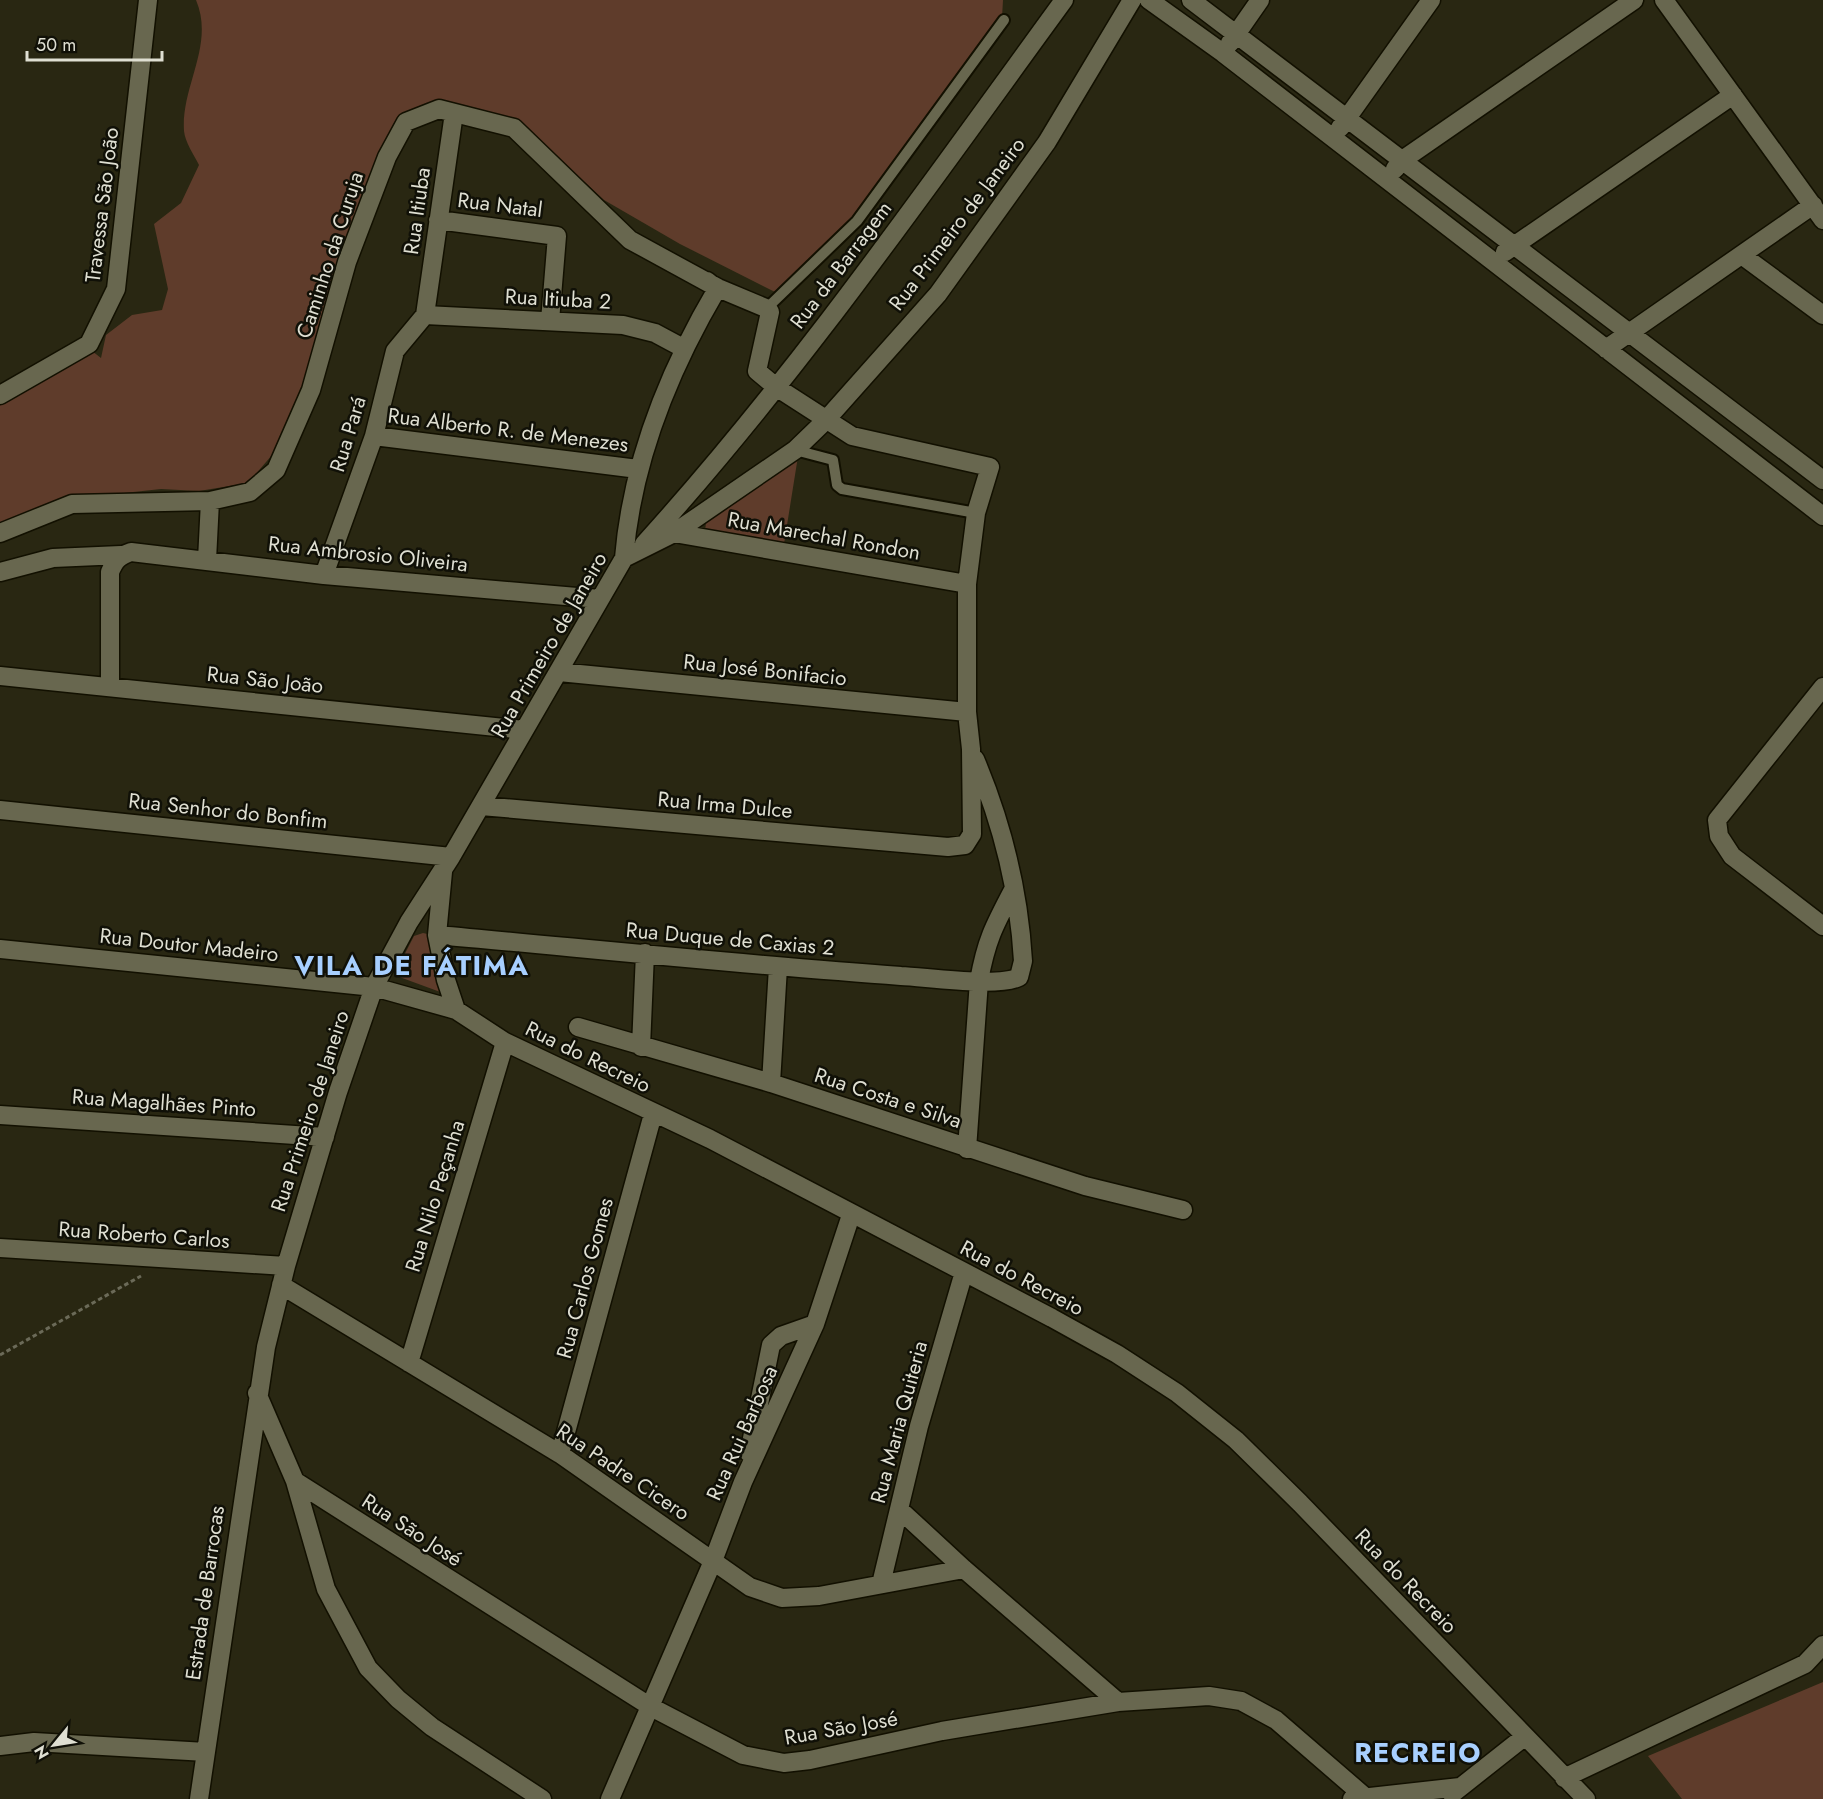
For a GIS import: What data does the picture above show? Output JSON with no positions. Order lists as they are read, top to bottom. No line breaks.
{"streets":{"street":["Travessa São João","Rua Natal","Rua Itiuba","Rua Primeiro de Janeiro","Caminho da Curuja","Rua da Barragem","Rua Itiuba 2","Rua Alberto R. de Menezes","Rua Pará","Rua Marechal Rondon","Rua Ambrosio Oliveira","Rua José Bonifacio","Rua São João","Rua Irma Dulce","Rua Senhor do Bonfim","Rua Duque de Caxias 2","Rua Doutor Madeiro","Rua do Recreio","Rua Costa e Silva","Rua Magalhães Pinto","Rua Nilo Peçanha","Rua Roberto Carlos","Rua Carlos Gomes","Rua Maria Quiteria","Rua Rui Barbosa","Rua Padre Cicero","Rua São José","Estrada de Barrocas"]},"crossings":[["Rua Natal","Rua Itiuba"],["Rua Natal","Rua Itiuba 2"],["Rua Itiuba","Caminho da Curuja"],["Rua Itiuba","Rua Itiuba 2"],["Rua Itiuba","Rua Pará"],["Rua Primeiro de Janeiro","Rua da Barragem"],["Rua Primeiro de Janeiro","Rua Marechal Rondon"],["Rua Primeiro de Janeiro","Rua Ambrosio Oliveira"],["Rua Primeiro de Janeiro","Rua José Bonifacio"],["Rua Primeiro de Janeiro","Rua São João"],["Rua Primeiro de Janeiro","Rua Irma Dulce"],["Rua Primeiro de Janeiro","Rua Senhor do Bonfim"],["Rua Primeiro de Janeiro","Rua Doutor Madeiro"],["Rua Primeiro de Janeiro","Rua Magalhães Pinto"],["Rua Primeiro de Janeiro","Rua Roberto Carlos"],["Rua Primeiro de Janeiro","Rua Padre Cicero"],["Rua Primeiro de Janeiro","Estrada de Barrocas"],["Caminho da Curuja","Rua da Barragem"],["Rua Itiuba 2","Rua Pará"],["Rua Alberto R. de Menezes","Rua Pará"],["Rua Pará","Rua Ambrosio Oliveira"],["Rua Doutor Madeiro","Rua do Recreio"],["Rua do Recreio","Rua Nilo Peçanha"],["Rua do Recreio","Rua Carlos Gomes"],["Rua do Recreio","Rua Maria Quiteria"],["Rua do Recreio","Rua Rui Barbosa"],["Rua Nilo Peçanha","Rua Padre Cicero"],["Rua Carlos Gomes","Rua Padre Cicero"],["Rua Maria Quiteria","Rua Padre Cicero"],["Rua Rui Barbosa","Rua Padre Cicero"],["Rua Rui Barbosa","Rua São José"]],"districts":["VILA DE FÁTIMA","RECREIO"],"scale_bar":"50 m","north":"bottom left"}
